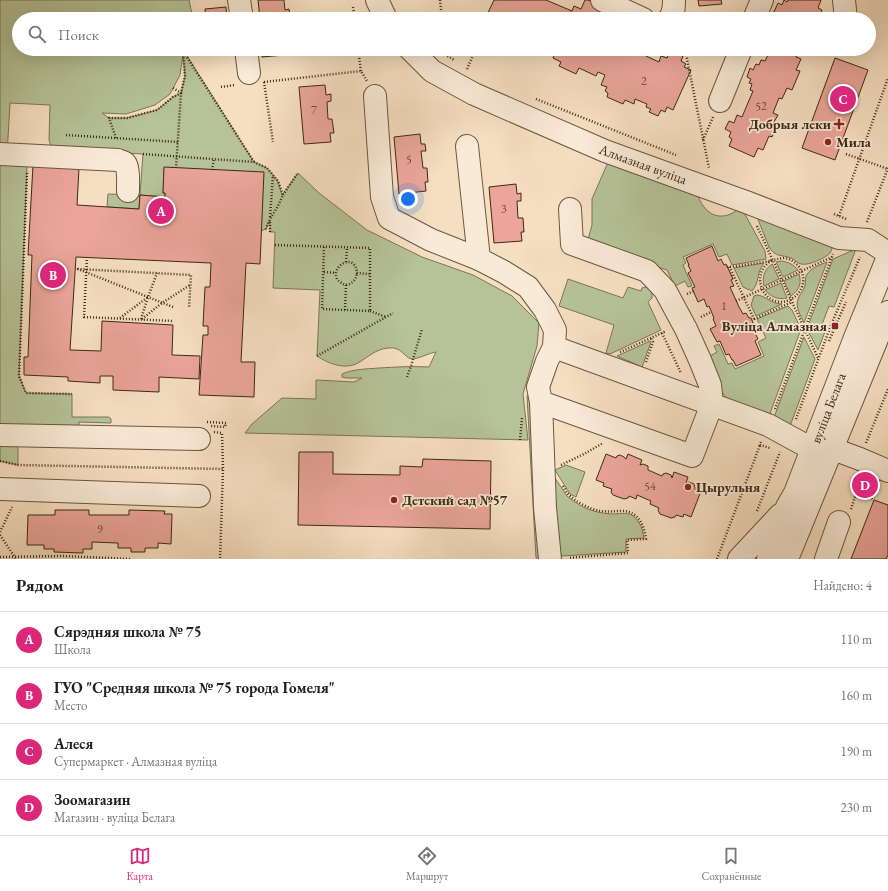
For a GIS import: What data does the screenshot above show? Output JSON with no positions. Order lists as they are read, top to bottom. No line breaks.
{"streets":{"street":["Алмазная вуліца","вуліца Белага"]},"places":{"health":["Добрыя леки"],"other":["Мила","Цырульня","Детский сад №57"],"transit":["Вуліца Алмазная"]},"house_numbers":["2","52","7","5","3","1","54","9"],"page":{"search":"Поиск","pins":["C","A","B","D"],"heading":["Рядом","Найдено: 4"],"list":[{"mark":"A","name":"Сярэдняя школа № 75","note":"Школа","value":"110 m"},{"mark":"B","name":"ГУО \"Средняя школа № 75 города Гомеля\"","note":"Место","value":"160 m"},{"mark":"C","name":"Алеся","note":"Супермаркет · Алмазная вуліца","value":"190 m"},{"mark":"D","name":"Зоомагазин","note":"Магазин · вуліца Белага","value":"230 m"}],"nav":["Карта","Маршрут","Сохранённые"]}}
